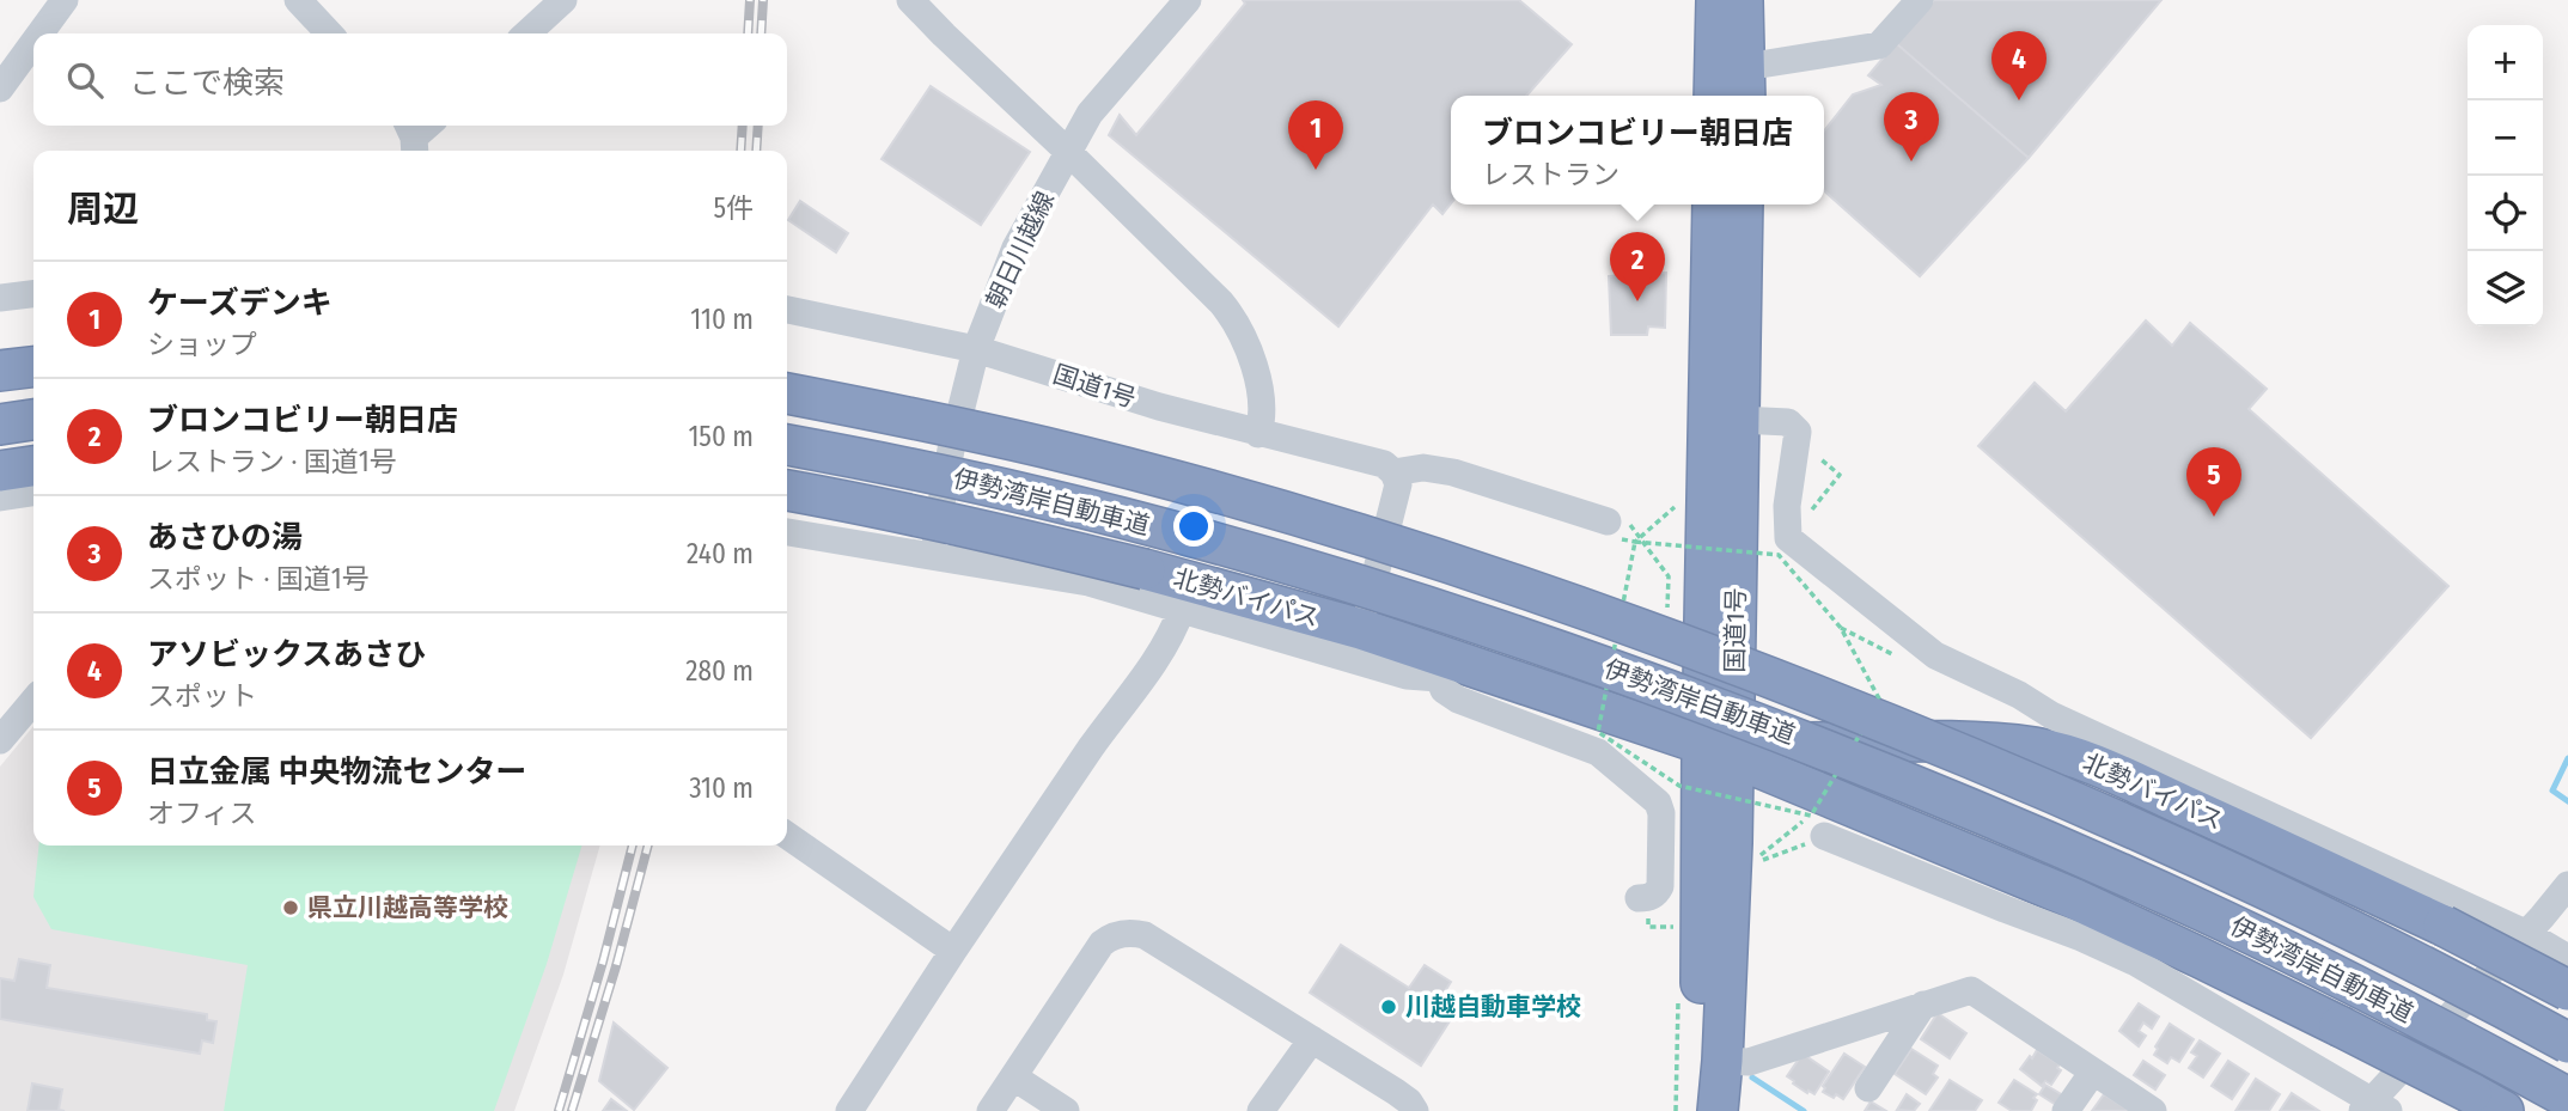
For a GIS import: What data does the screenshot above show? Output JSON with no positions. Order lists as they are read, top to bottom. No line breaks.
{"streets":{"highway":["国道1号","伊勢湾岸自動車道","北勢バイパス"],"street":["朝日川越線"]},"crossings":[["朝日川越線","国道1号"],["国道1号","北勢バイパス"]],"places":["県立川越高等学校","川越自動車学校"],"page":{"map_buttons":["+","−"],"pins":["4","3","1","2","5"],"search":"ここで検索","popup":["ブロンコビリー朝日店","レストラン"],"heading":["周辺","5件"],"list":[{"mark":"1","name":"ケーズデンキ","note":"ショップ","value":"110 m"},{"mark":"2","name":"ブロンコビリー朝日店","note":"レストラン · 国道1号","value":"150 m"},{"mark":"3","name":"あさひの湯","note":"スポット · 国道1号","value":"240 m"},{"mark":"4","name":"アソビックスあさひ","note":"スポット","value":"280 m"},{"mark":"5","name":"日立金属 中央物流センター","note":"オフィス","value":"310 m"}]}}
